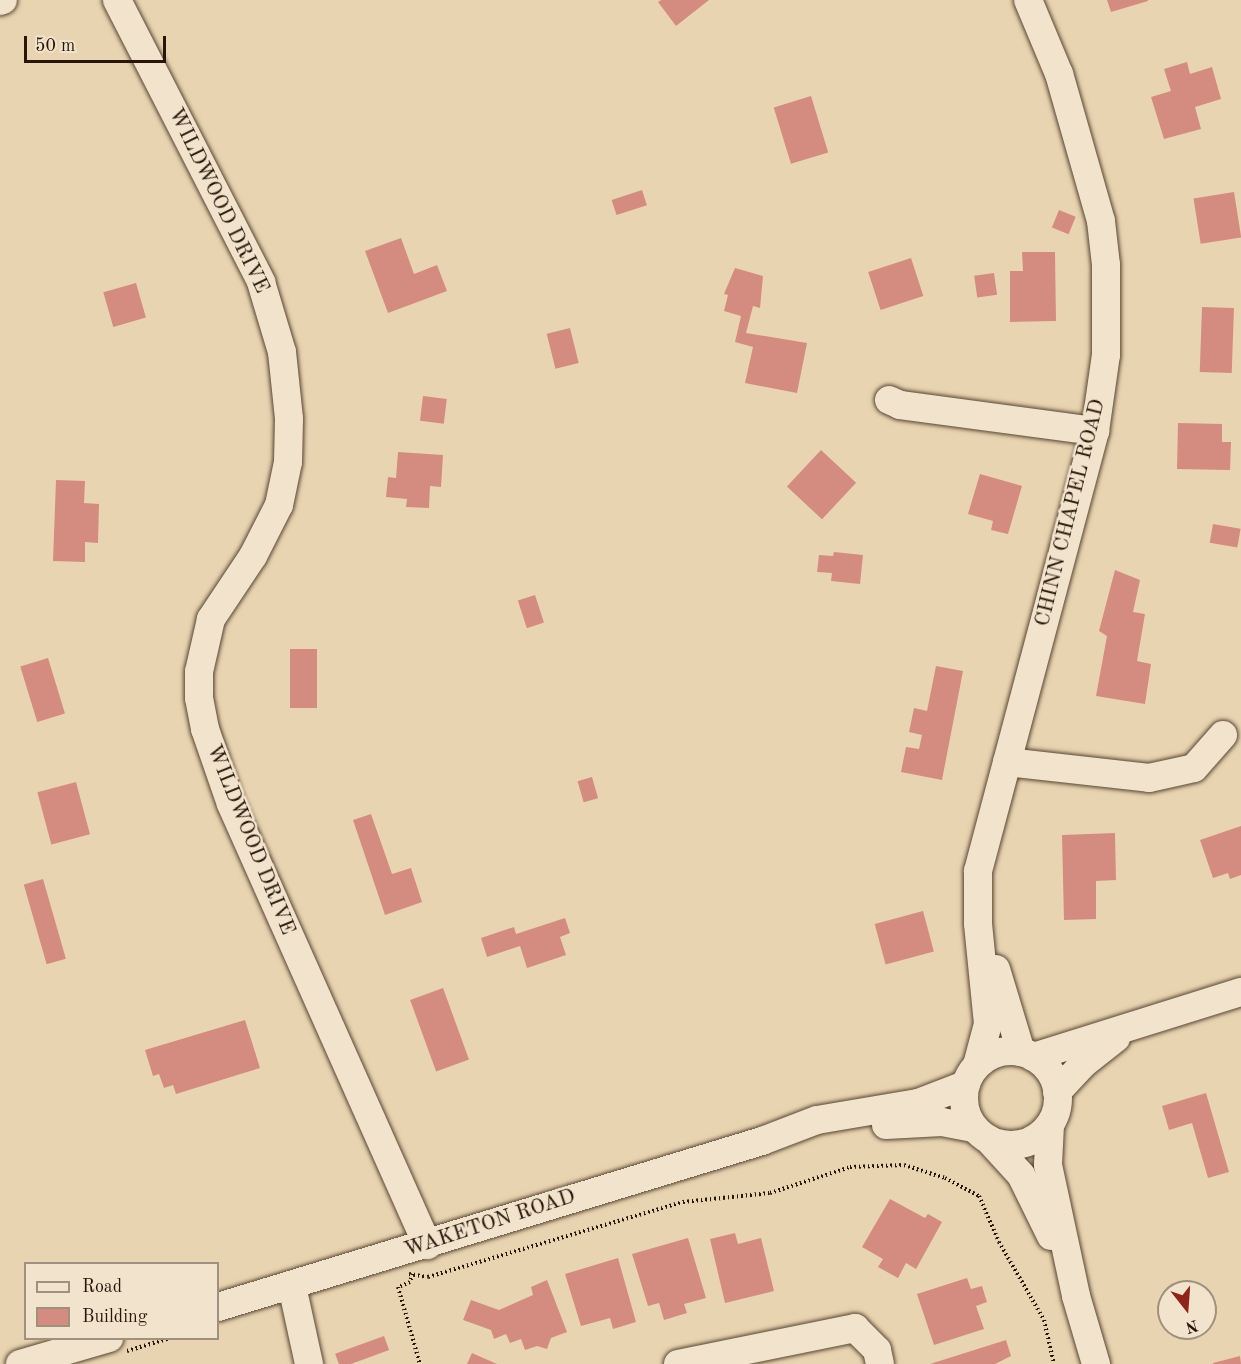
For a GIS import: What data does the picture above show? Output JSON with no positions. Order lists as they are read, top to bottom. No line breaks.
{"streets":{"street":["WILDWOOD DRIVE","CHINN CHAPEL ROAD","WAKETON ROAD"]},"crossings":[["WILDWOOD DRIVE","WAKETON ROAD"],["CHINN CHAPEL ROAD","WAKETON ROAD"]],"legend":["Road","Building"],"scale_bar":"50 m","north":"bottom"}
